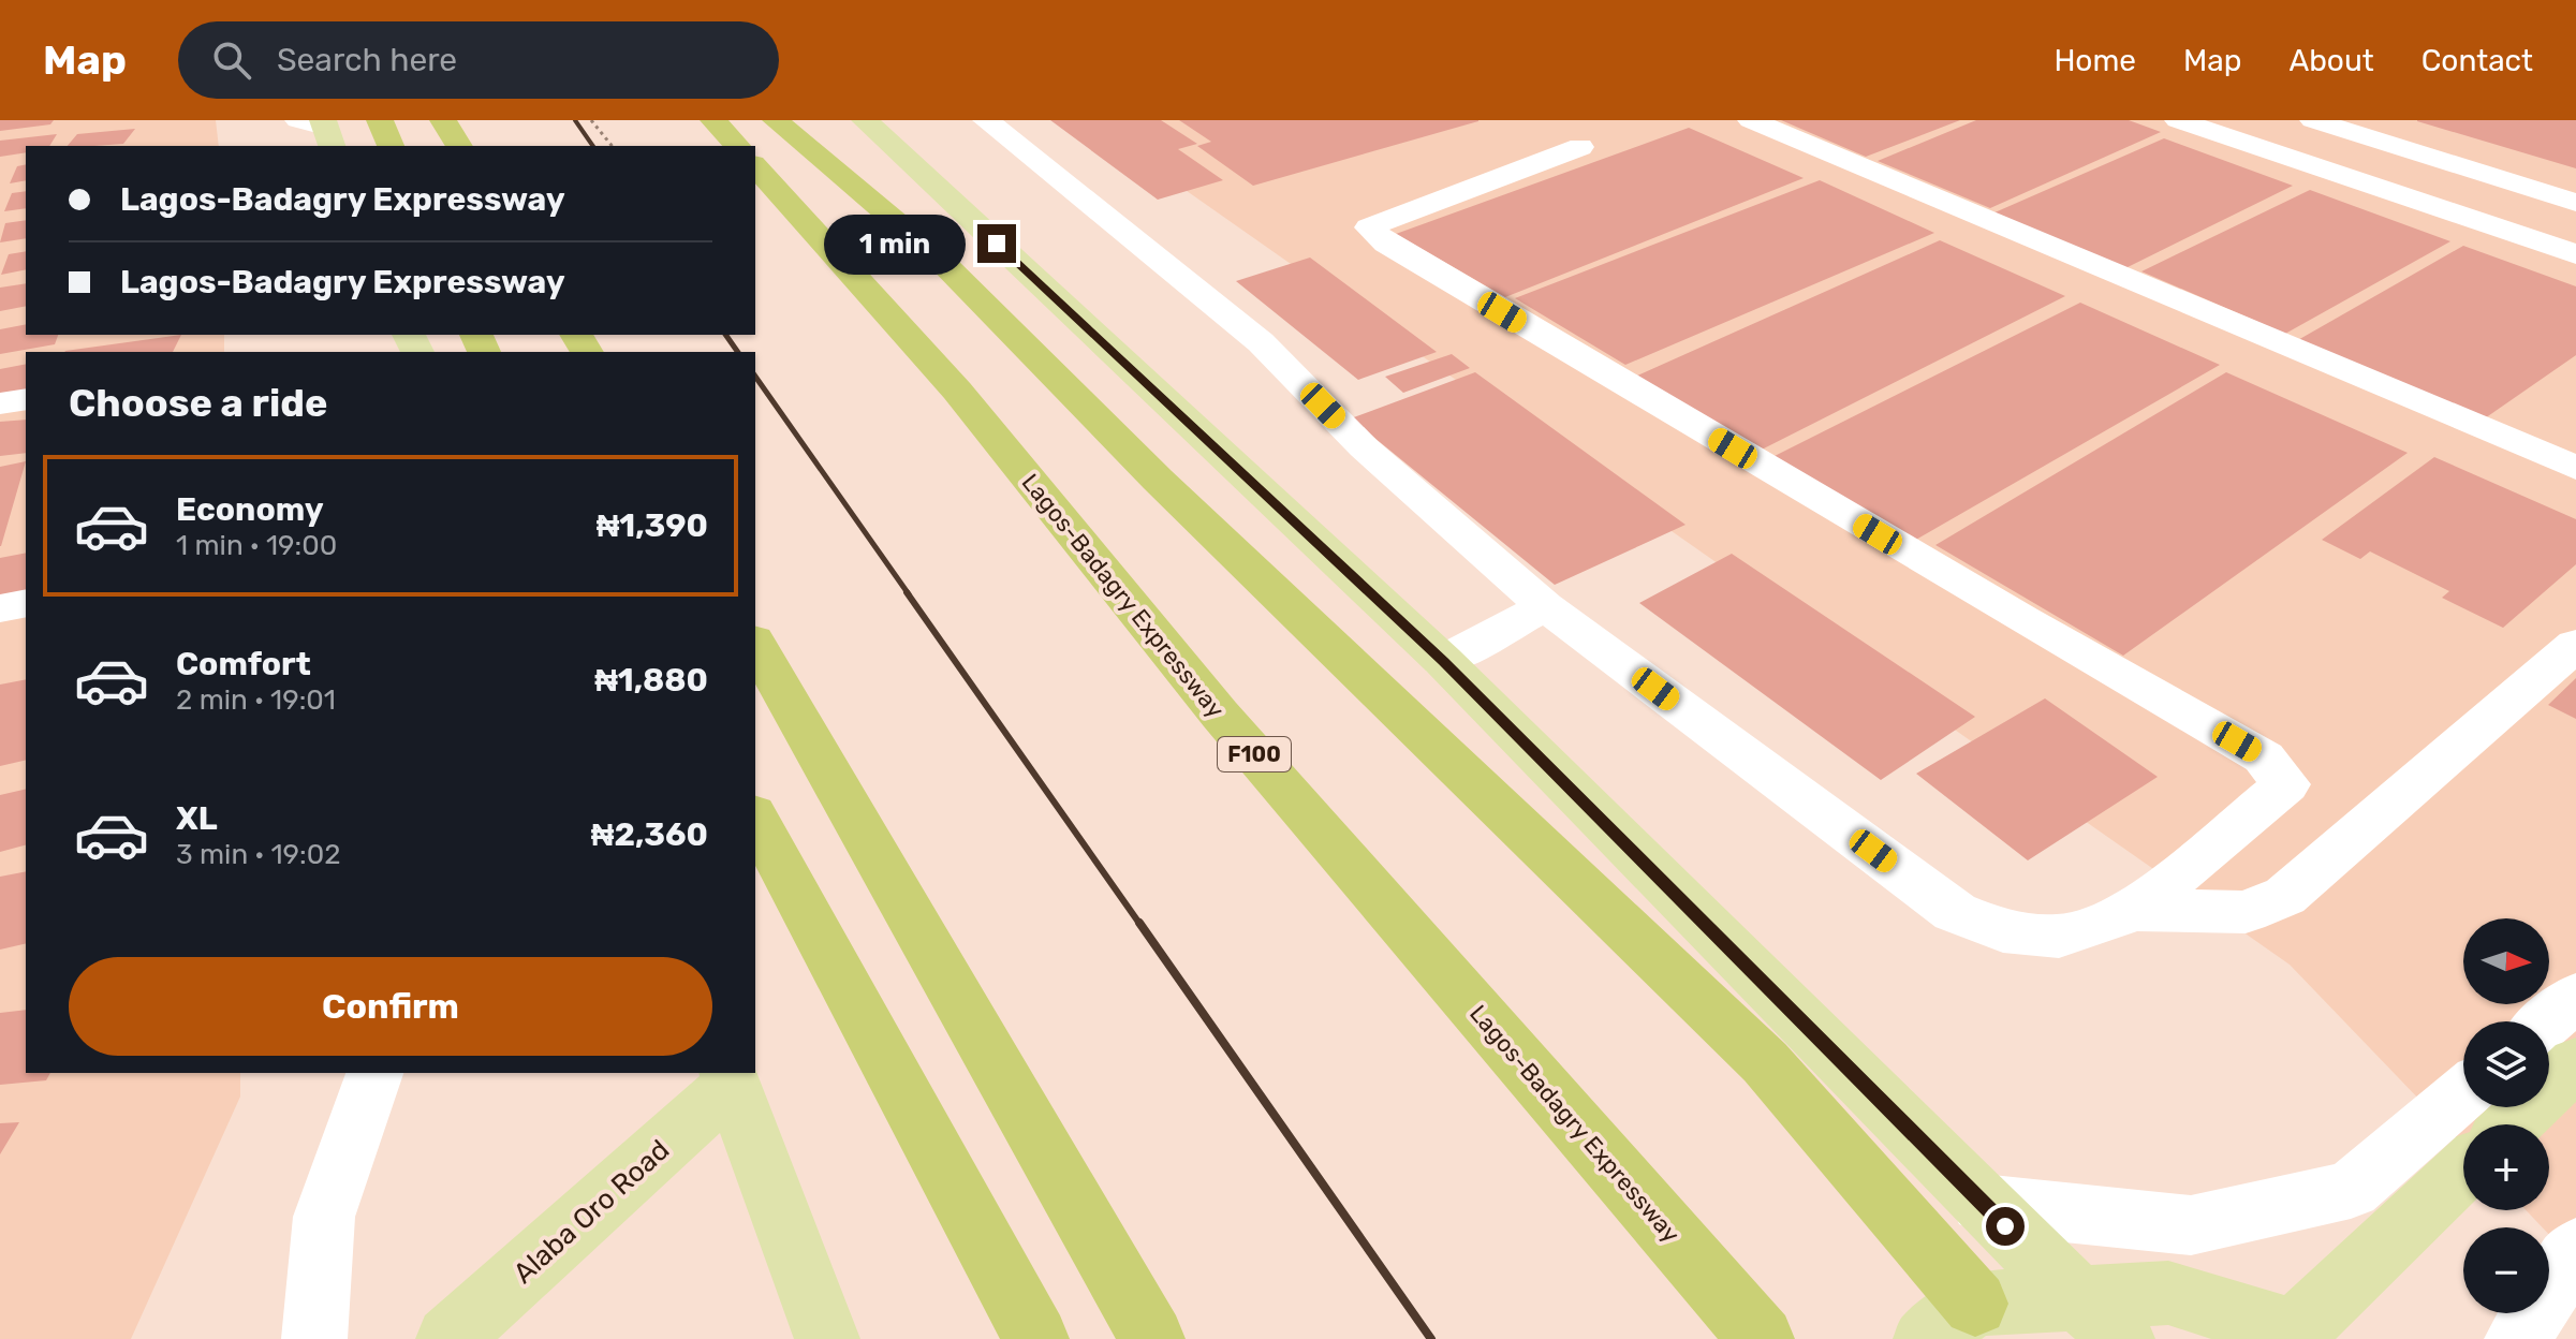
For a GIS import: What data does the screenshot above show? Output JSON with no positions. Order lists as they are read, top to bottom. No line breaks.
{"streets":{"highway":["Lagos-Badagry Expressway","F100"],"main road":["Alaba Oro Road"]},"north":"right","page":{"header":"Map","search":"Search here","nav":["Home","Map","About","Contact"],"banner":["Lagos-Badagry Expressway","Lagos-Badagry Expressway"],"bubble":"1 min","heading":"Choose a ride","list":[{"name":"Economy","note":"1 min · 19:00","value":"₦1,390"},{"name":"Comfort","note":"2 min · 19:01","value":"₦1,880"},{"name":"XL","note":"3 min · 19:02","value":"₦2,360"}],"map_buttons":["+","−"],"buttons":"Confirm"}}
